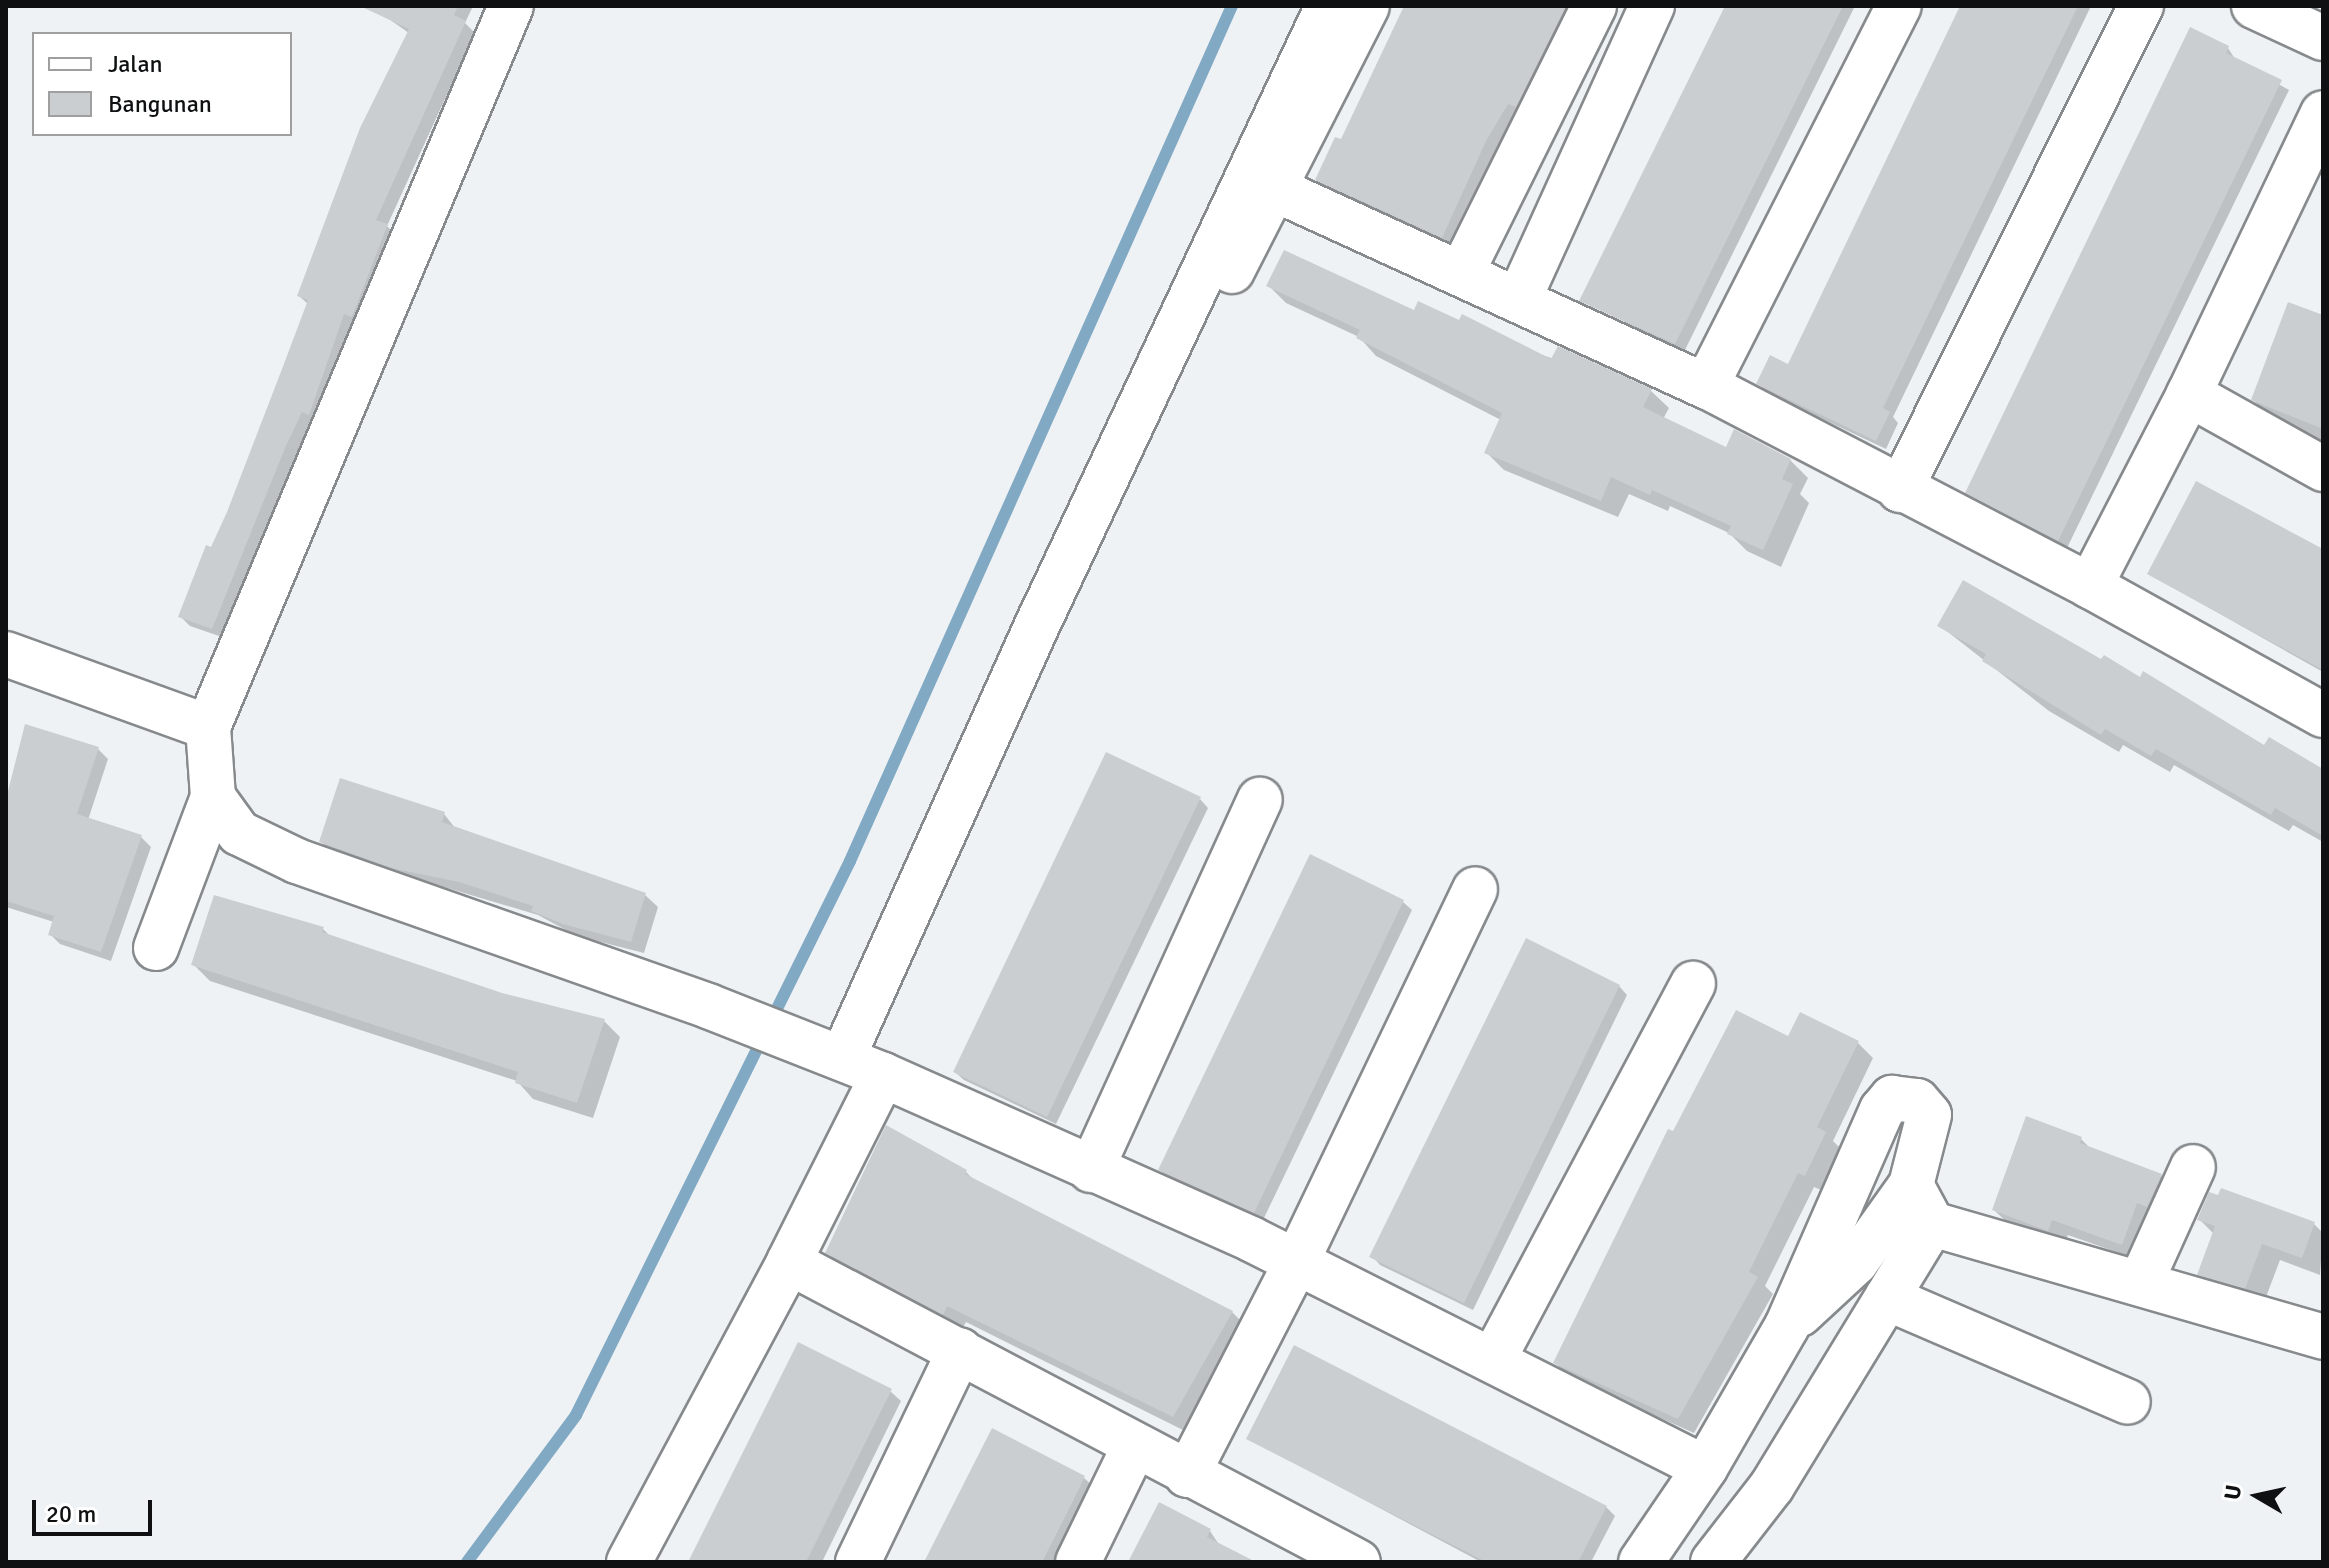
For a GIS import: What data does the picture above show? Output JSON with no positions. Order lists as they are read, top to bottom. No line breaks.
{"legend":["Jalan","Bangunan"],"scale_bar":"20 m","north":"left"}
